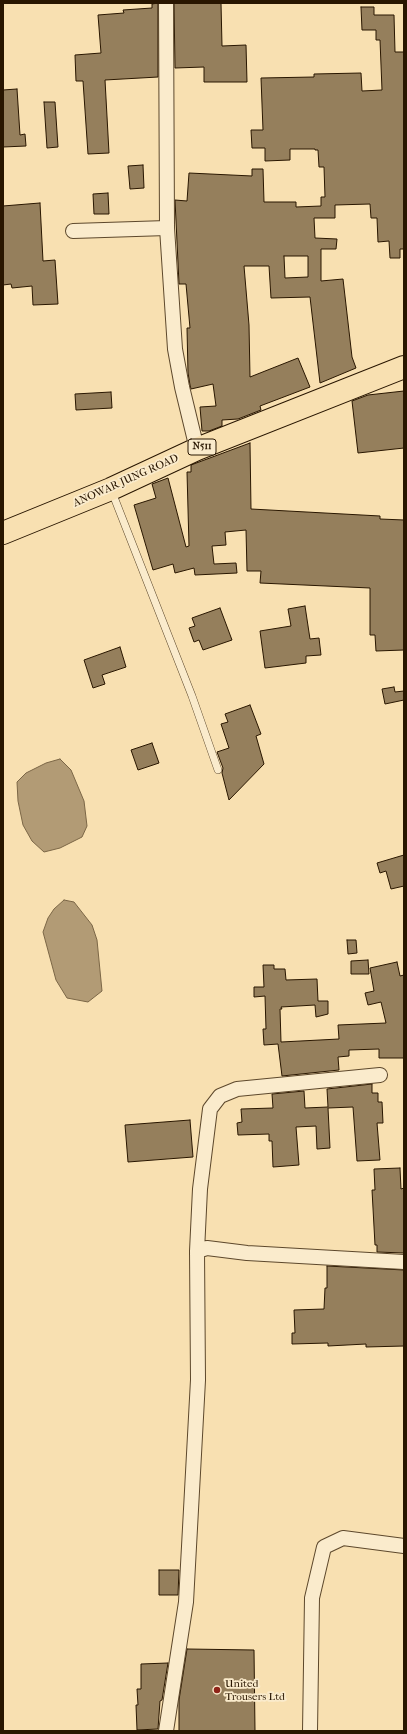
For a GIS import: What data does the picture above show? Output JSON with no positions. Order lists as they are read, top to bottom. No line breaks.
{"streets":{"highway":["N511","ANOWAR JUNG ROAD"]},"places":["United Trousers Ltd"]}
